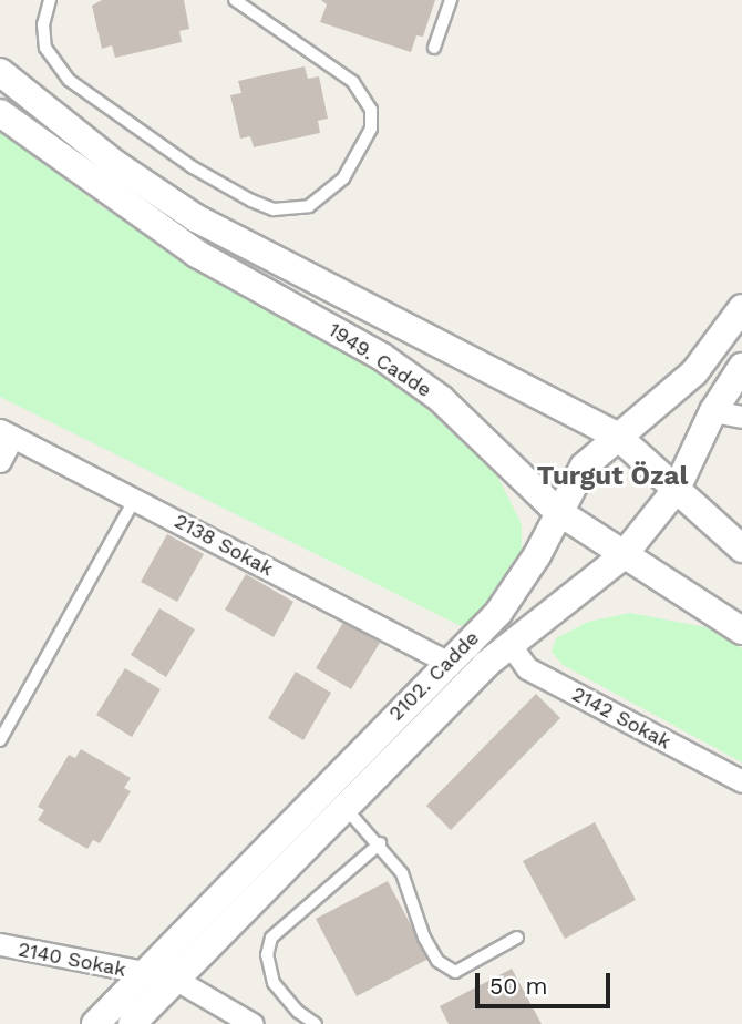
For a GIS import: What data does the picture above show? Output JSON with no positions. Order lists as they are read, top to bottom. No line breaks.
{"streets":{"street":["1949. Cadde","2138 Sokak","2102. Cadde","2142 Sokak","2140 Sokak"]},"crossings":[["1949. Cadde","2102. Cadde"],["2138 Sokak","2102. Cadde"],["2102. Cadde","2142 Sokak"],["2102. Cadde","2140 Sokak"]],"districts":["Turgut Özal"],"scale_bar":"50 m"}
